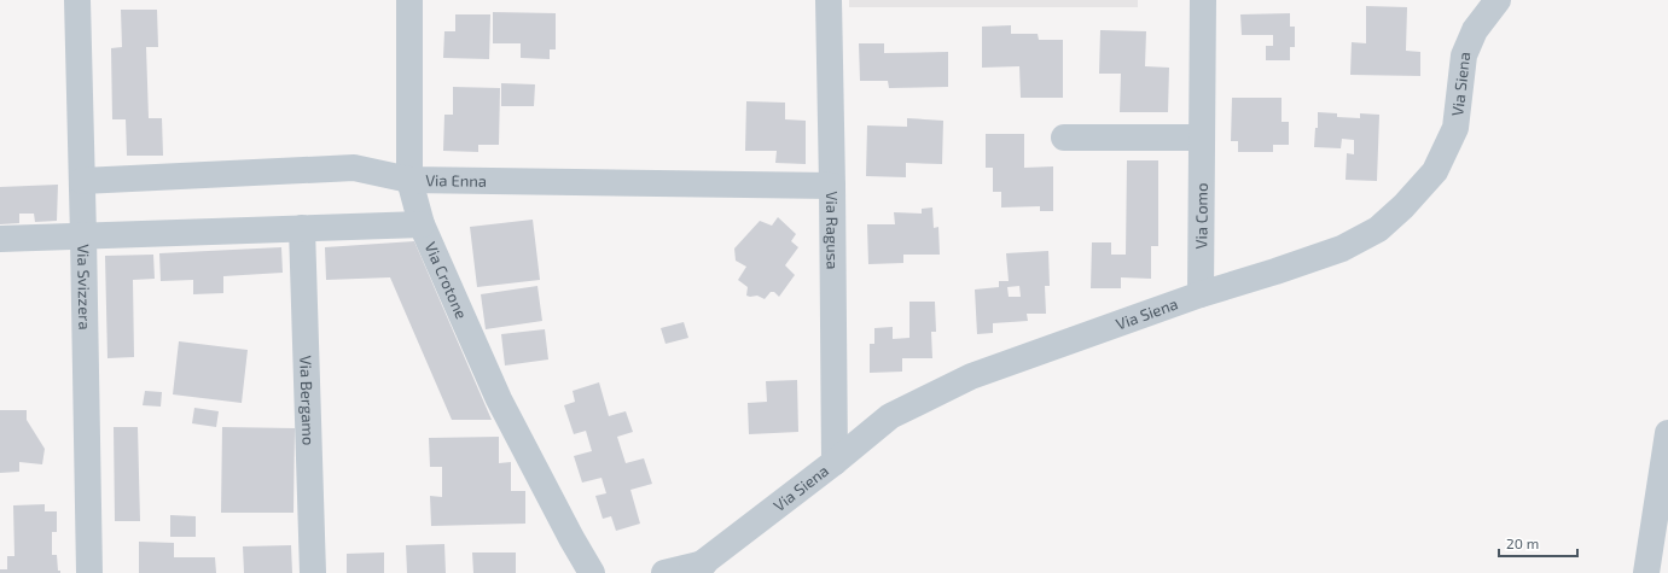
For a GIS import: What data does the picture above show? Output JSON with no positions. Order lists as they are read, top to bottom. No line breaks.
{"streets":{"street":["Via Siena","Via Enna","Via Como","Via Ragusa","Via Crotone","Via Svizzera","Via Bergamo"]},"crossings":[["Via Siena","Via Como"],["Via Siena","Via Ragusa"],["Via Enna","Via Ragusa"],["Via Enna","Via Crotone"],["Via Enna","Via Svizzera"]],"scale_bar":"20 m"}
